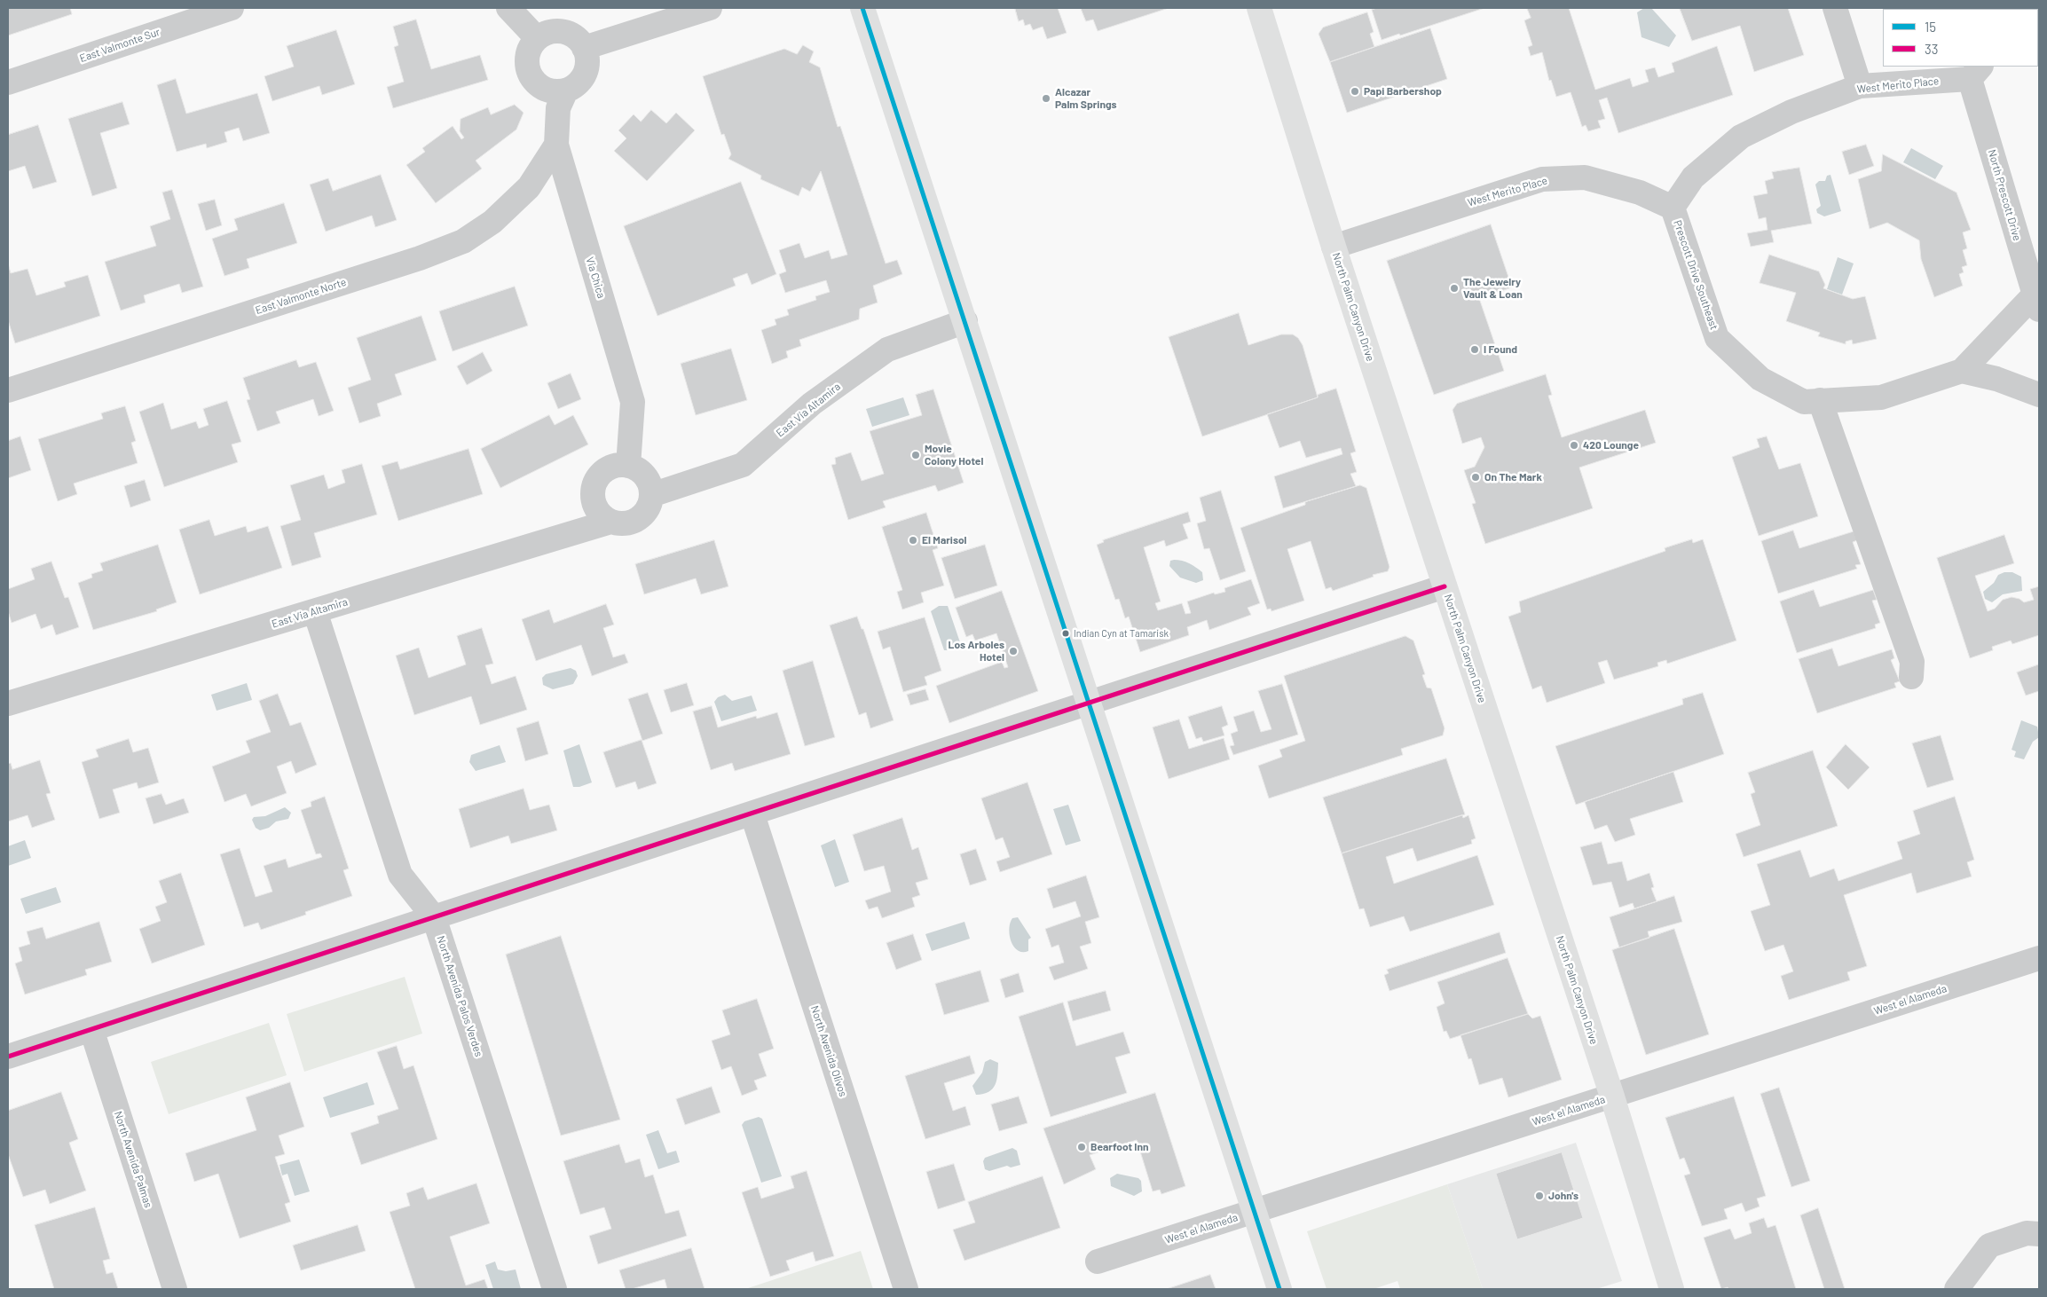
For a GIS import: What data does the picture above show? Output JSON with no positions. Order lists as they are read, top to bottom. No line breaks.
{"streets":{"main road":["North Palm Canyon Drive"],"street":["East Valmonte Sur","West Merito Place","North Prescott Drive","Prescott Drive Southeast","Via Chica","East Valmonte Norte","East Via Altamira","North Avenida Palos Verdes","West el Alameda","North Avenida Olivos","North Avenida Palmas"]},"crossings":[["West Merito Place","North Prescott Drive"],["West Merito Place","Prescott Drive Southeast"],["West Merito Place","North Palm Canyon Drive"],["North Prescott Drive","Prescott Drive Southeast"],["Via Chica","East Valmonte Norte"],["Via Chica","East Via Altamira"],["North Palm Canyon Drive","West el Alameda"],["East Via Altamira","North Avenida Palos Verdes"]],"places":["Papi Barbershop","Alcazar Palm Springs","The Jewelry Vault & Loan","I Found","420 Lounge","Movie Colony Hotel","On The Mark","El Marisol","Indian Cyn at Tamarisk","Los Arboles Hotel","Bearfoot Inn","John's"],"lines":["transit line 15","transit line 33"],"legend":["15","33"]}
